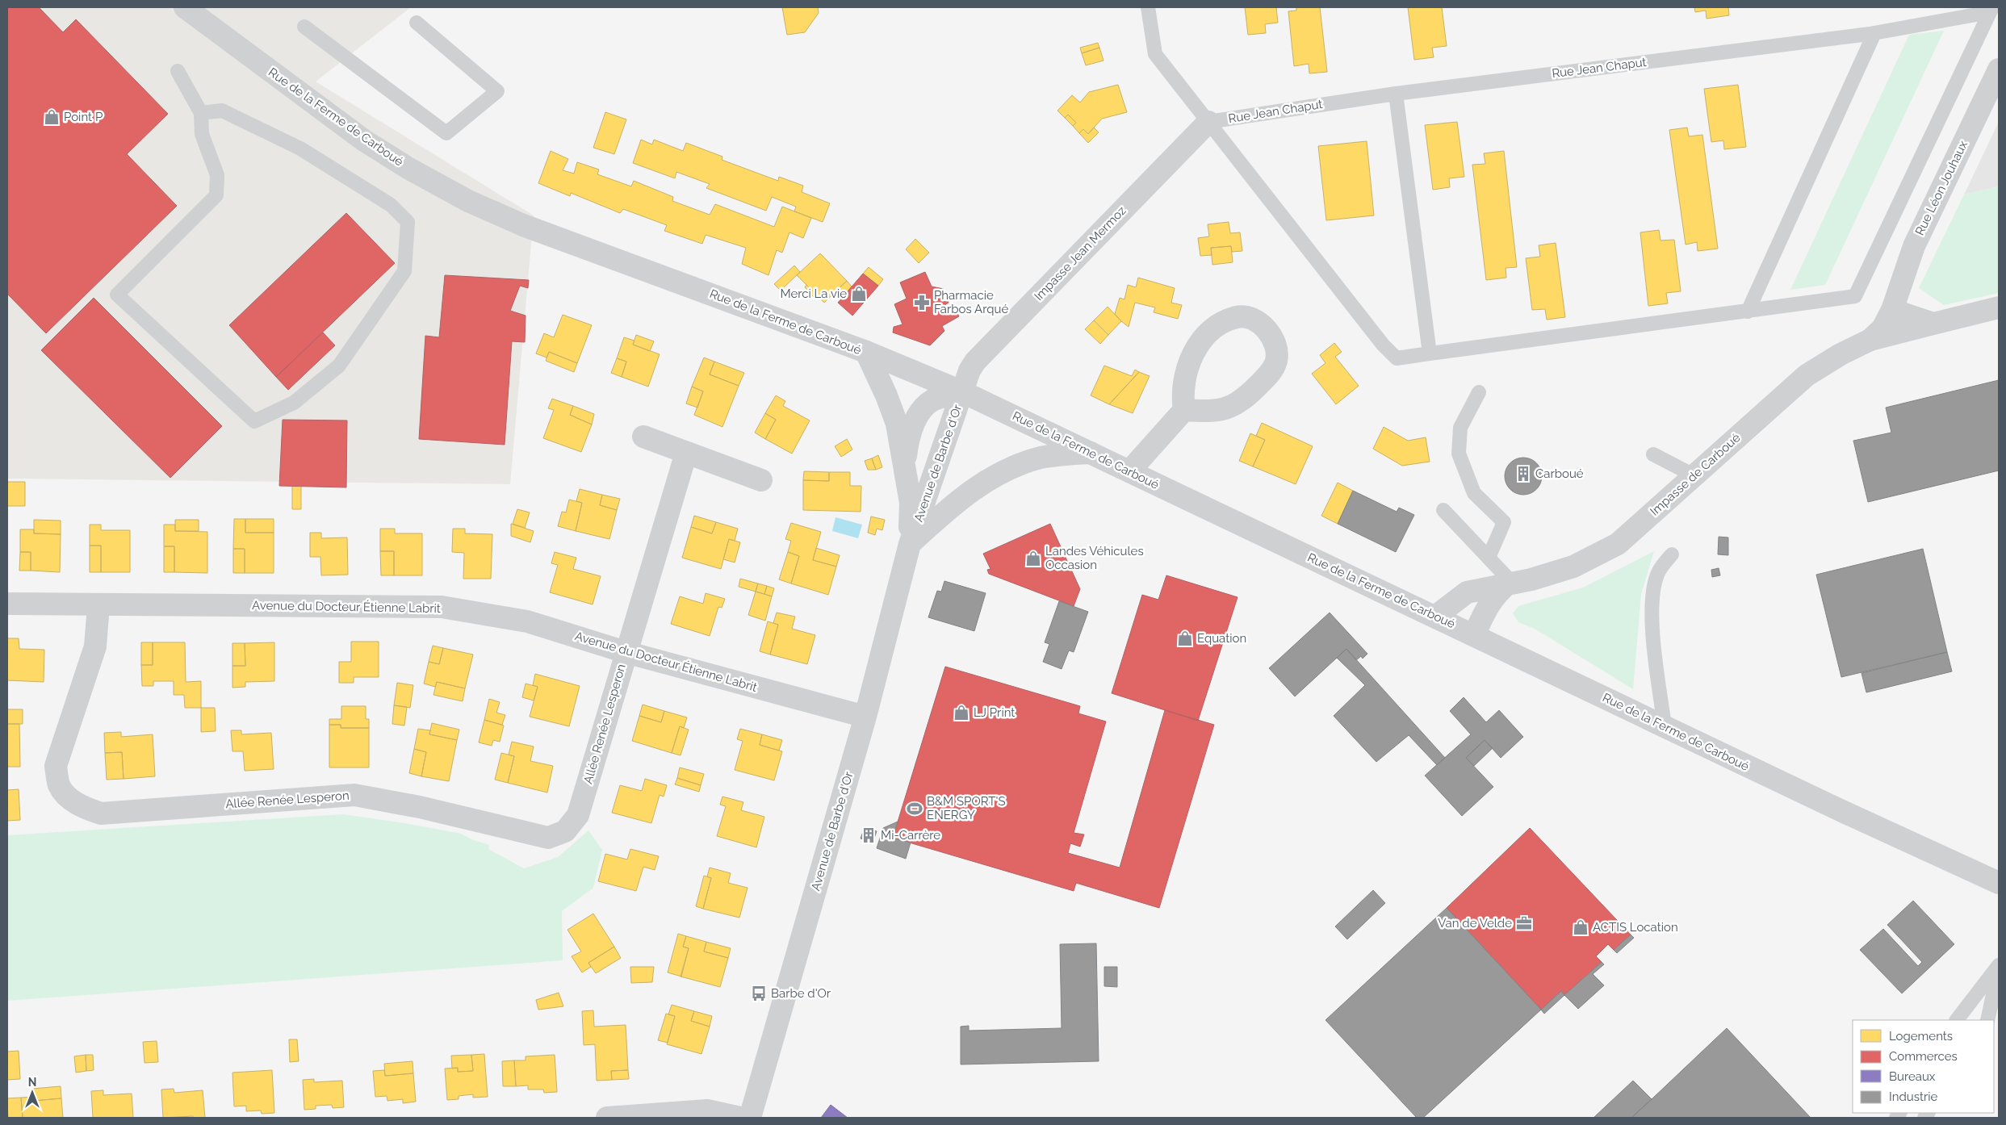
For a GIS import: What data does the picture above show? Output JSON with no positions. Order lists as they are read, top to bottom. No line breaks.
{"streets":{"street":["Rue de la Ferme de Carboué","Rue Léon Jouhaux","Impasse Jean Mermoz","Avenue de Barbe d'Or","Impasse de Carboué","Avenue du Docteur Étienne Labrit","Allée Renée Lesperon"],"lane":["Rue Jean Chaput"]},"crossings":[["Rue Jean Chaput","Impasse Jean Mermoz"],["Rue de la Ferme de Carboué","Impasse Jean Mermoz"],["Rue de la Ferme de Carboué","Avenue de Barbe d'Or"],["Rue de la Ferme de Carboué","Impasse de Carboué"],["Rue Léon Jouhaux","Impasse de Carboué"],["Impasse Jean Mermoz","Avenue de Barbe d'Or"],["Avenue de Barbe d'Or","Avenue du Docteur Étienne Labrit"],["Avenue du Docteur Étienne Labrit","Allée Renée Lesperon"]],"places":{"shop":["Point P","Merci La vie","Landes Véhicules Occasion","Equation","LJ Print","ACTIS Location"],"pharmacy":["Pharmacie Farbos Arqué"],"building":["Carboué","Mi-Carrère"],"sports":["B&M SPORT'S ENERGY"],"office":["Van de Velde"],"bus stop":["Barbe d'Or"]},"legend":["Logements","Commerces","Bureaux","Industrie"],"north":"top"}
